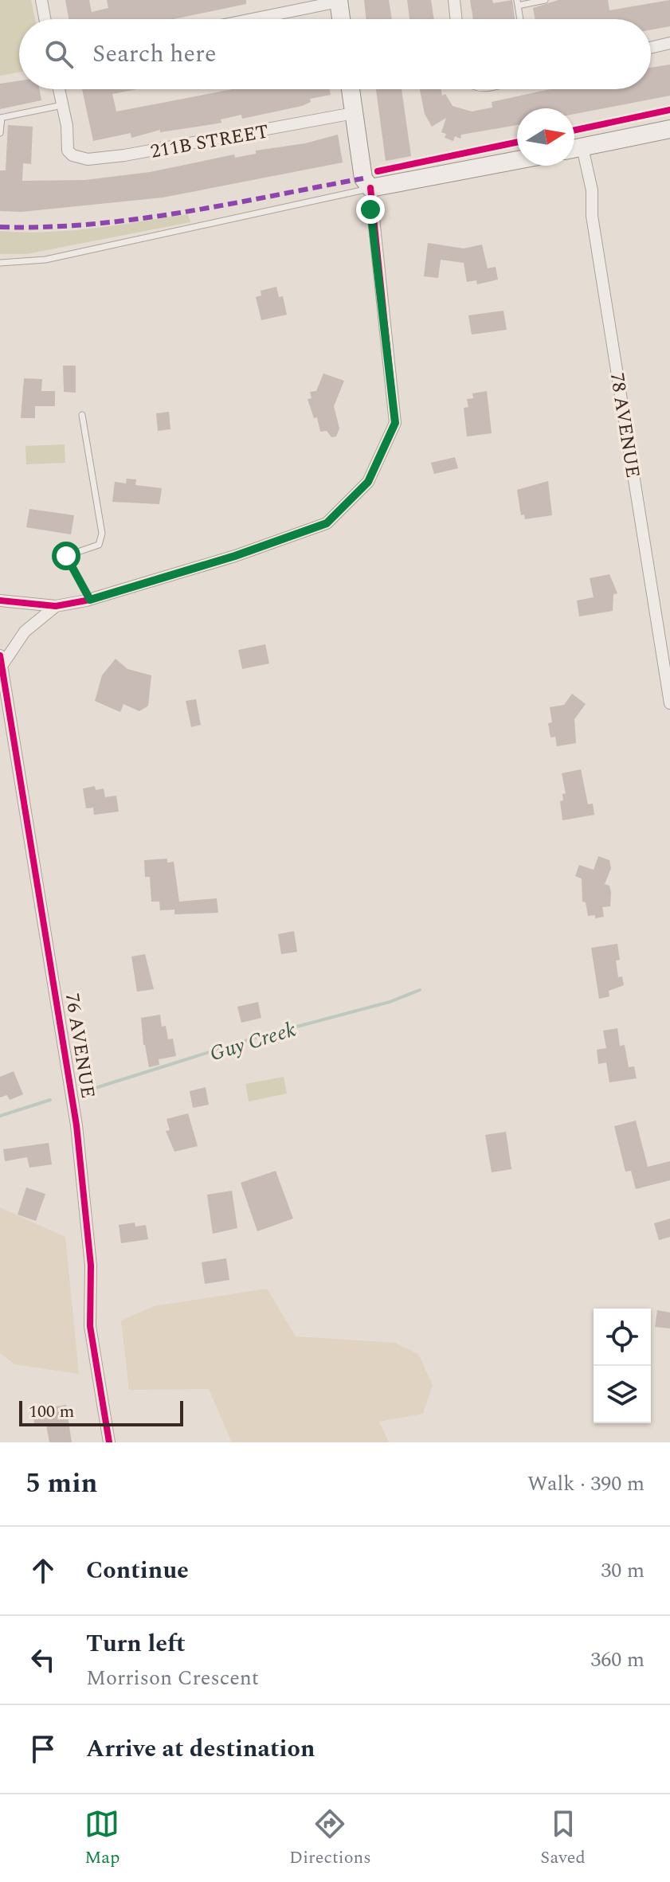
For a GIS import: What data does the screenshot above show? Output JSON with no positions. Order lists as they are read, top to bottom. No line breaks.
{"streets":{"street":["211B STREET","78 AVENUE","76 AVENUE"]},"water":["Guy Creek"],"scale_bar":"100 m","north":"right","page":{"search":"Search here","scale":"100 m","heading":["5 min","Walk · 390 m"],"list":[["Continue","30 m"],["Turn left","Morrison Crescent","360 m"],"Arrive at destination"],"nav":["Map","Directions","Saved"]}}
